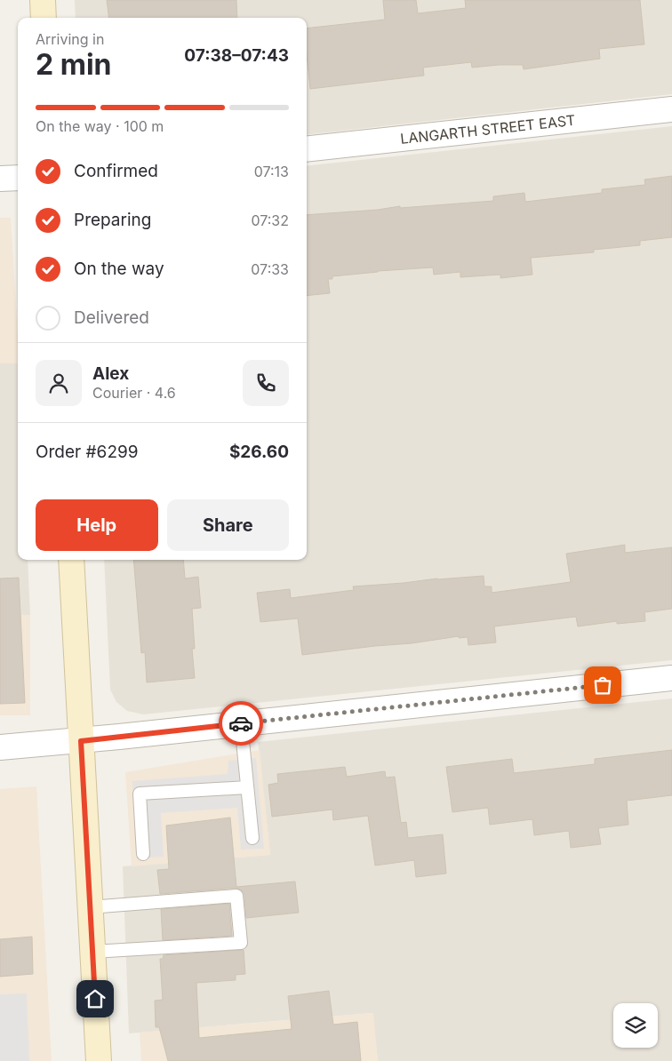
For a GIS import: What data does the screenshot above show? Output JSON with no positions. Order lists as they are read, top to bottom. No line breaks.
{"streets":{"street":["LANGARTH STREET EAST"]},"page":{"heading":["2 min","Arriving in","07:38–07:43"],"panel":["Alex","Courier · 4.6","Order #6299","$26.60"],"bar":"On the way · 100 m","list":[["Confirmed","07:13"],["Preparing","07:32"],["On the way","07:33"],"Delivered"],"buttons":["Help","Share"]}}
